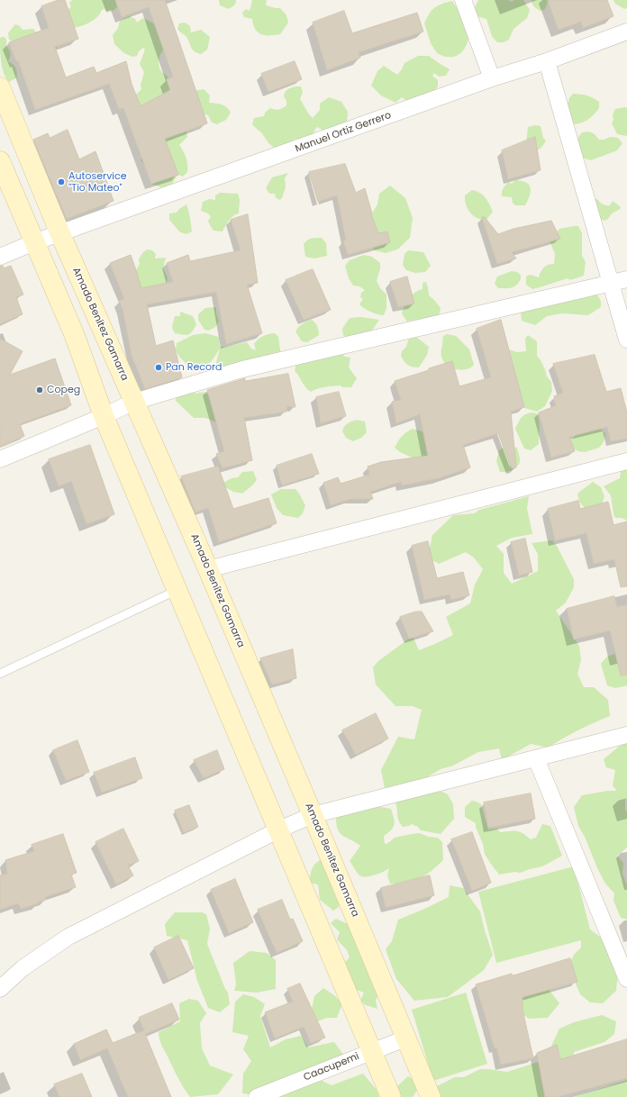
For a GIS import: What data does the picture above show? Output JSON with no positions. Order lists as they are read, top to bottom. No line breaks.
{"streets":{"main road":["Amado Benítez Gamarra"],"street":["Manuel Ortiz Gerrero","Caacupemi"]},"crossings":[["Manuel Ortiz Gerrero","Amado Benítez Gamarra"],["Amado Benítez Gamarra","Caacupemi"]],"places":["Autoservice \"Tio Mateo\"","Pan Record","Copeg"]}
